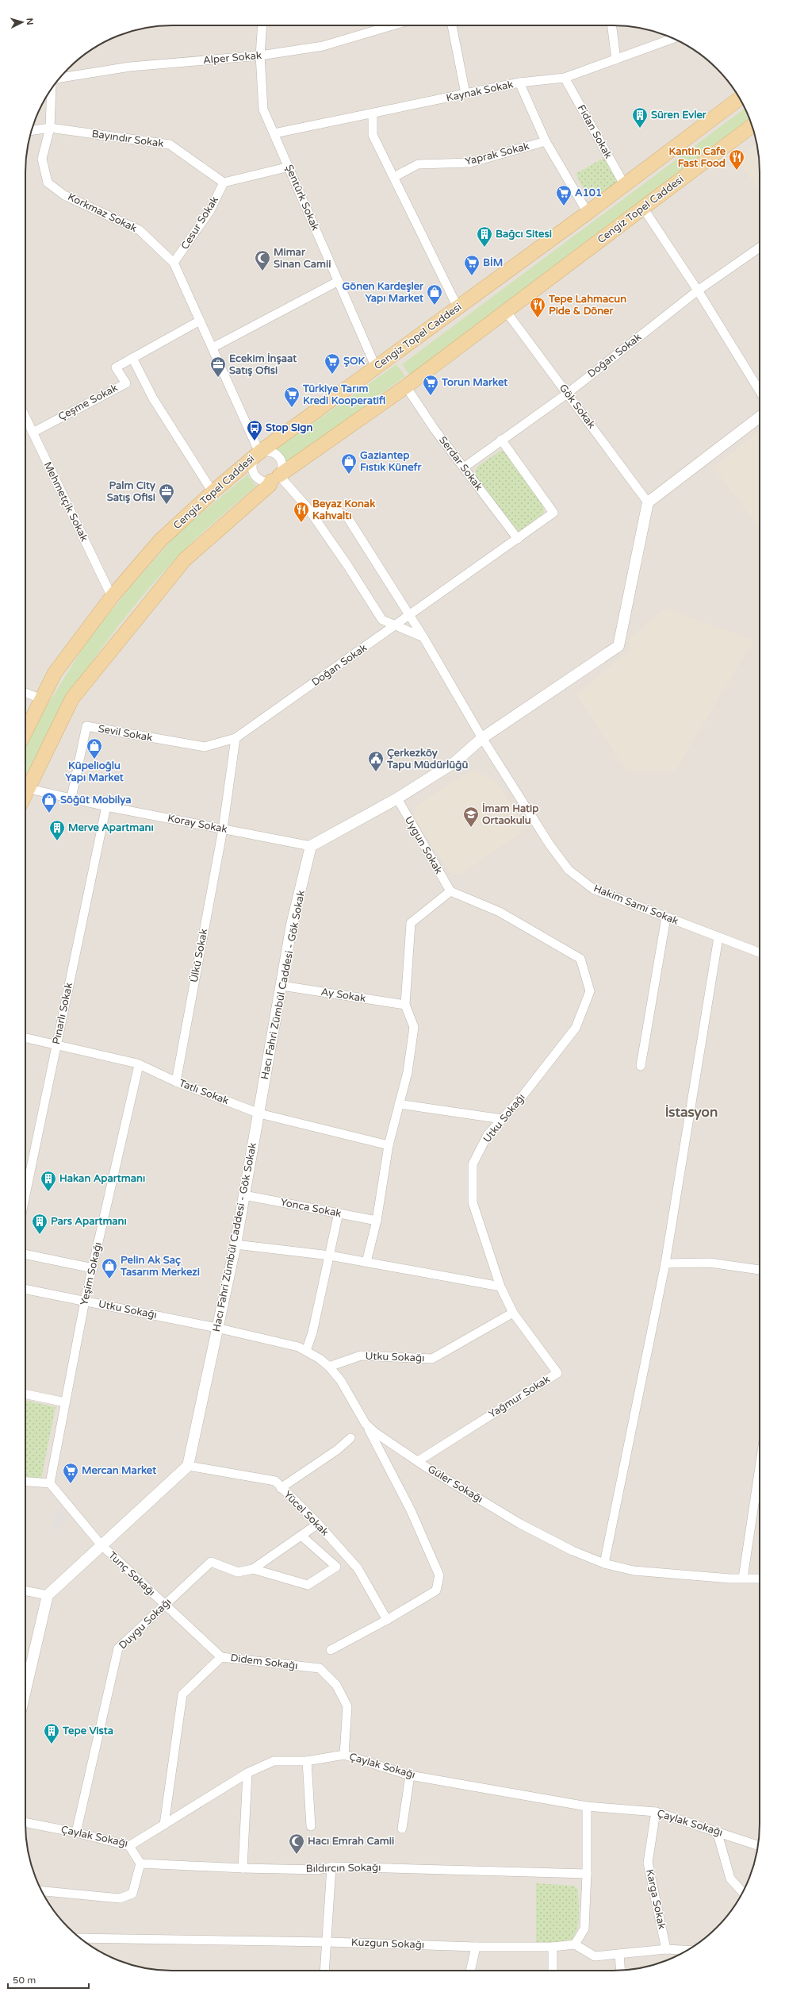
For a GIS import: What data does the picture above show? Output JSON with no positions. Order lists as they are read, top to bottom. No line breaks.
{"streets":{"main road":["Cengiz Topel Caddesi"],"street":["Alper Sokak","Kaynak Sokak","Fidan Sokak","Bayındır Sokak","Yaprak Sokak","Şentürk Sokak","Korkmaz Sokak","Cesur Sokak","Doğan Sokak","Çeşme Sokak","Gök Sokak","Serdar Sokak","Mehmetçik Sokak","Sevil Sokak","Koray Sokak","Uygun Sokak","Hakim Sami Sokak","Ülkü Sokak","Hacı Fahri Zümbül Caddesi - Gök Sokak","Ay Sokak","Pınarlı Sokak","Tatlı Sokak","Utku Sokağı","Yonca Sokak","Yeşim Sokağı","Yağmur Sokak","Güler Sokağı","Yücel Sokak","Tunç Sokağı","Duygu Sokağı","Didem Sokağı","Çaylak Sokağı","Bıldırcın Sokağı","Karga Sokak","Kuzgun Sokağı"]},"crossings":[["Alper Sokak","Şentürk Sokak"],["Kaynak Sokak","Fidan Sokak"],["Kaynak Sokak","Şentürk Sokak"],["Fidan Sokak","Cengiz Topel Caddesi"],["Bayındır Sokak","Korkmaz Sokak"],["Bayındır Sokak","Cesur Sokak"],["Şentürk Sokak","Cengiz Topel Caddesi"],["Cengiz Topel Caddesi","Korkmaz Sokak"],["Cengiz Topel Caddesi","Gök Sokak"],["Cengiz Topel Caddesi","Serdar Sokak"],["Cengiz Topel Caddesi","Mehmetçik Sokak"],["Korkmaz Sokak","Cesur Sokak"],["Korkmaz Sokak","Çeşme Sokak"],["Doğan Sokak","Gök Sokak"],["Doğan Sokak","Serdar Sokak"],["Doğan Sokak","Sevil Sokak"],["Doğan Sokak","Hakim Sami Sokak"],["Çeşme Sokak","Mehmetçik Sokak"],["Sevil Sokak","Koray Sokak"],["Koray Sokak","Ülkü Sokak"],["Koray Sokak","Hacı Fahri Zümbül Caddesi - Gök Sokak"],["Koray Sokak","Pınarlı Sokak"],["Uygun Sokak","Utku Sokağı"],["Ülkü Sokak","Tatlı Sokak"],["Hacı Fahri Zümbül Caddesi - Gök Sokak","Ay Sokak"],["Hacı Fahri Zümbül Caddesi - Gök Sokak","Tatlı Sokak"],["Hacı Fahri Zümbül Caddesi - Gök Sokak","Utku Sokağı"],["Hacı Fahri Zümbül Caddesi - Gök Sokak","Yonca Sokak"],["Hacı Fahri Zümbül Caddesi - Gök Sokak","Güler Sokağı"],["Hacı Fahri Zümbül Caddesi - Gök Sokak","Yücel Sokak"],["Pınarlı Sokak","Tatlı Sokak"],["Tatlı Sokak","Yeşim Sokağı"],["Utku Sokağı","Yeşim Sokağı"],["Utku Sokağı","Yağmur Sokak"],["Utku Sokağı","Güler Sokağı"],["Yeşim Sokağı","Tunç Sokağı"],["Yağmur Sokak","Güler Sokağı"],["Yücel Sokak","Duygu Sokağı"],["Tunç Sokağı","Duygu Sokağı"],["Tunç Sokağı","Didem Sokağı"],["Duygu Sokağı","Çaylak Sokağı"],["Didem Sokağı","Çaylak Sokağı"],["Çaylak Sokağı","Karga Sokak"]],"districts":["İstasyon"],"places":{"building":["Süren Evler","Bağcı Sitesi","Merve Apartmanı","Hakan Apartmanı","Pars Apartmanı","Tepe Vista"],"restaurant":["Kantin Cafe Fast Food","Tepe Lahmacun Pide & Döner","Beyaz Konak Kahvaltı"],"supermarket":["A101","BİM","ŞOK","Torun Market","Türkiye Tarım Kredi Kooperatifi","Mercan Market"],"mosque":["Mimar Sinan Camii","Hacı Emrah Camii"],"shop":["Gönen Kardeşler Yapı Market","Gaziantep Fıstık Künefr","Küpelioğlu Yapı Market","Söğüt Mobilya","Pelin Ak Saç Tasarım Merkezi"],"office":["Ecekim İnşaat Satış Ofisi","Palm City Satış Ofisi"],"bus stop":["Stop Sign"],"public building":["Çerkezköy Tapu Müdürlüğü"],"school or university":["İmam Hatip Ortaokulu"]},"scale_bar":"50 m","north":"right"}
